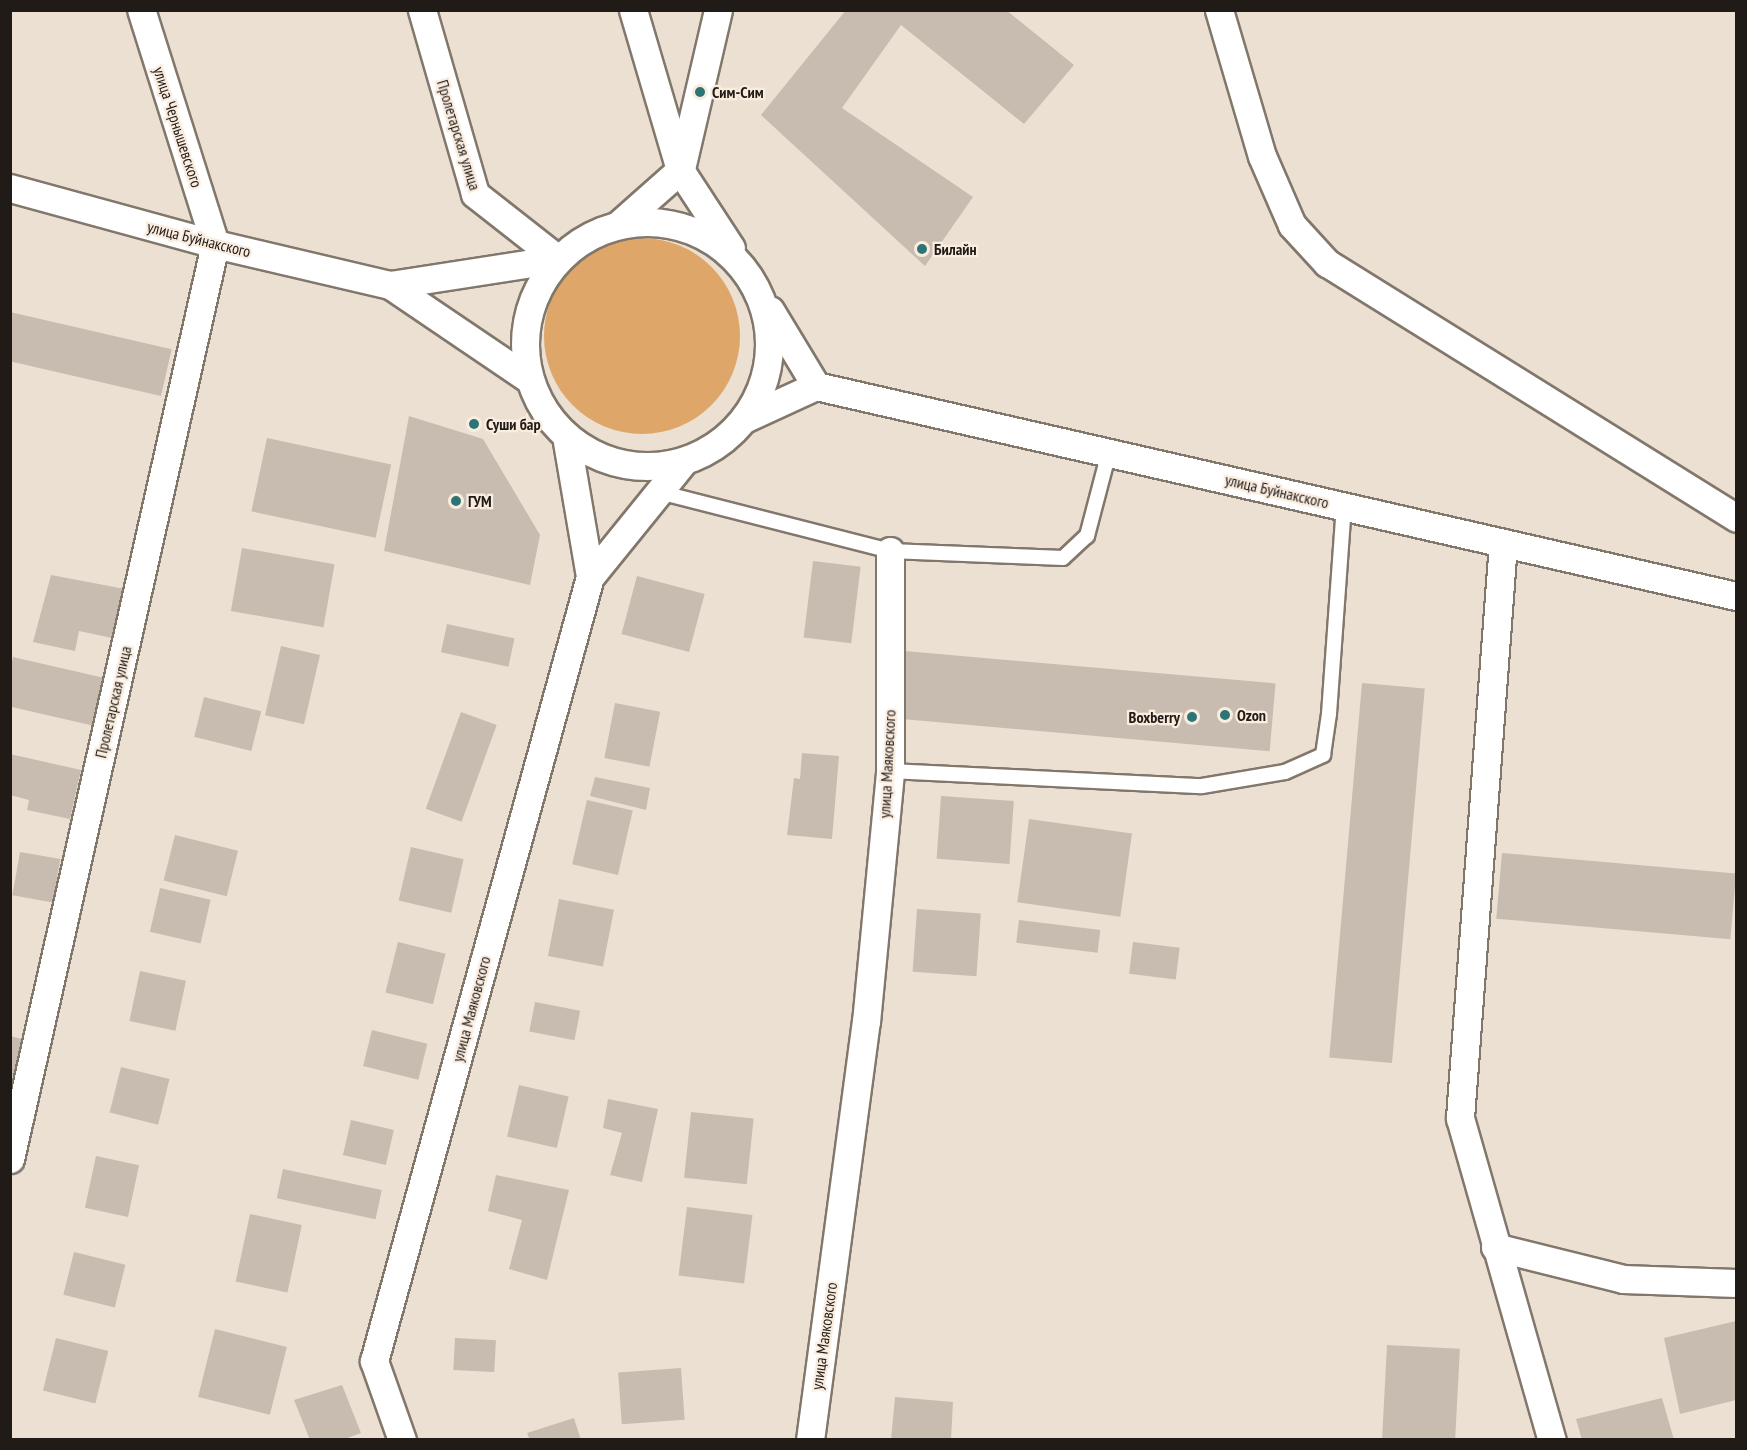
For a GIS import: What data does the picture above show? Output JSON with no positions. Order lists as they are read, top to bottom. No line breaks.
{"streets":{"street":["улица Чернышевского","Пролетарская улица","улица Буйнакского","улица Маяковского"]},"crossings":[["улица Чернышевского","Пролетарская улица"],["улица Чернышевского","улица Буйнакского"],["Пролетарская улица","улица Буйнакского"]],"places":["Сим-Сим","Билайн","Суши бар","ГУМ","Ozon","Boxberry"]}
